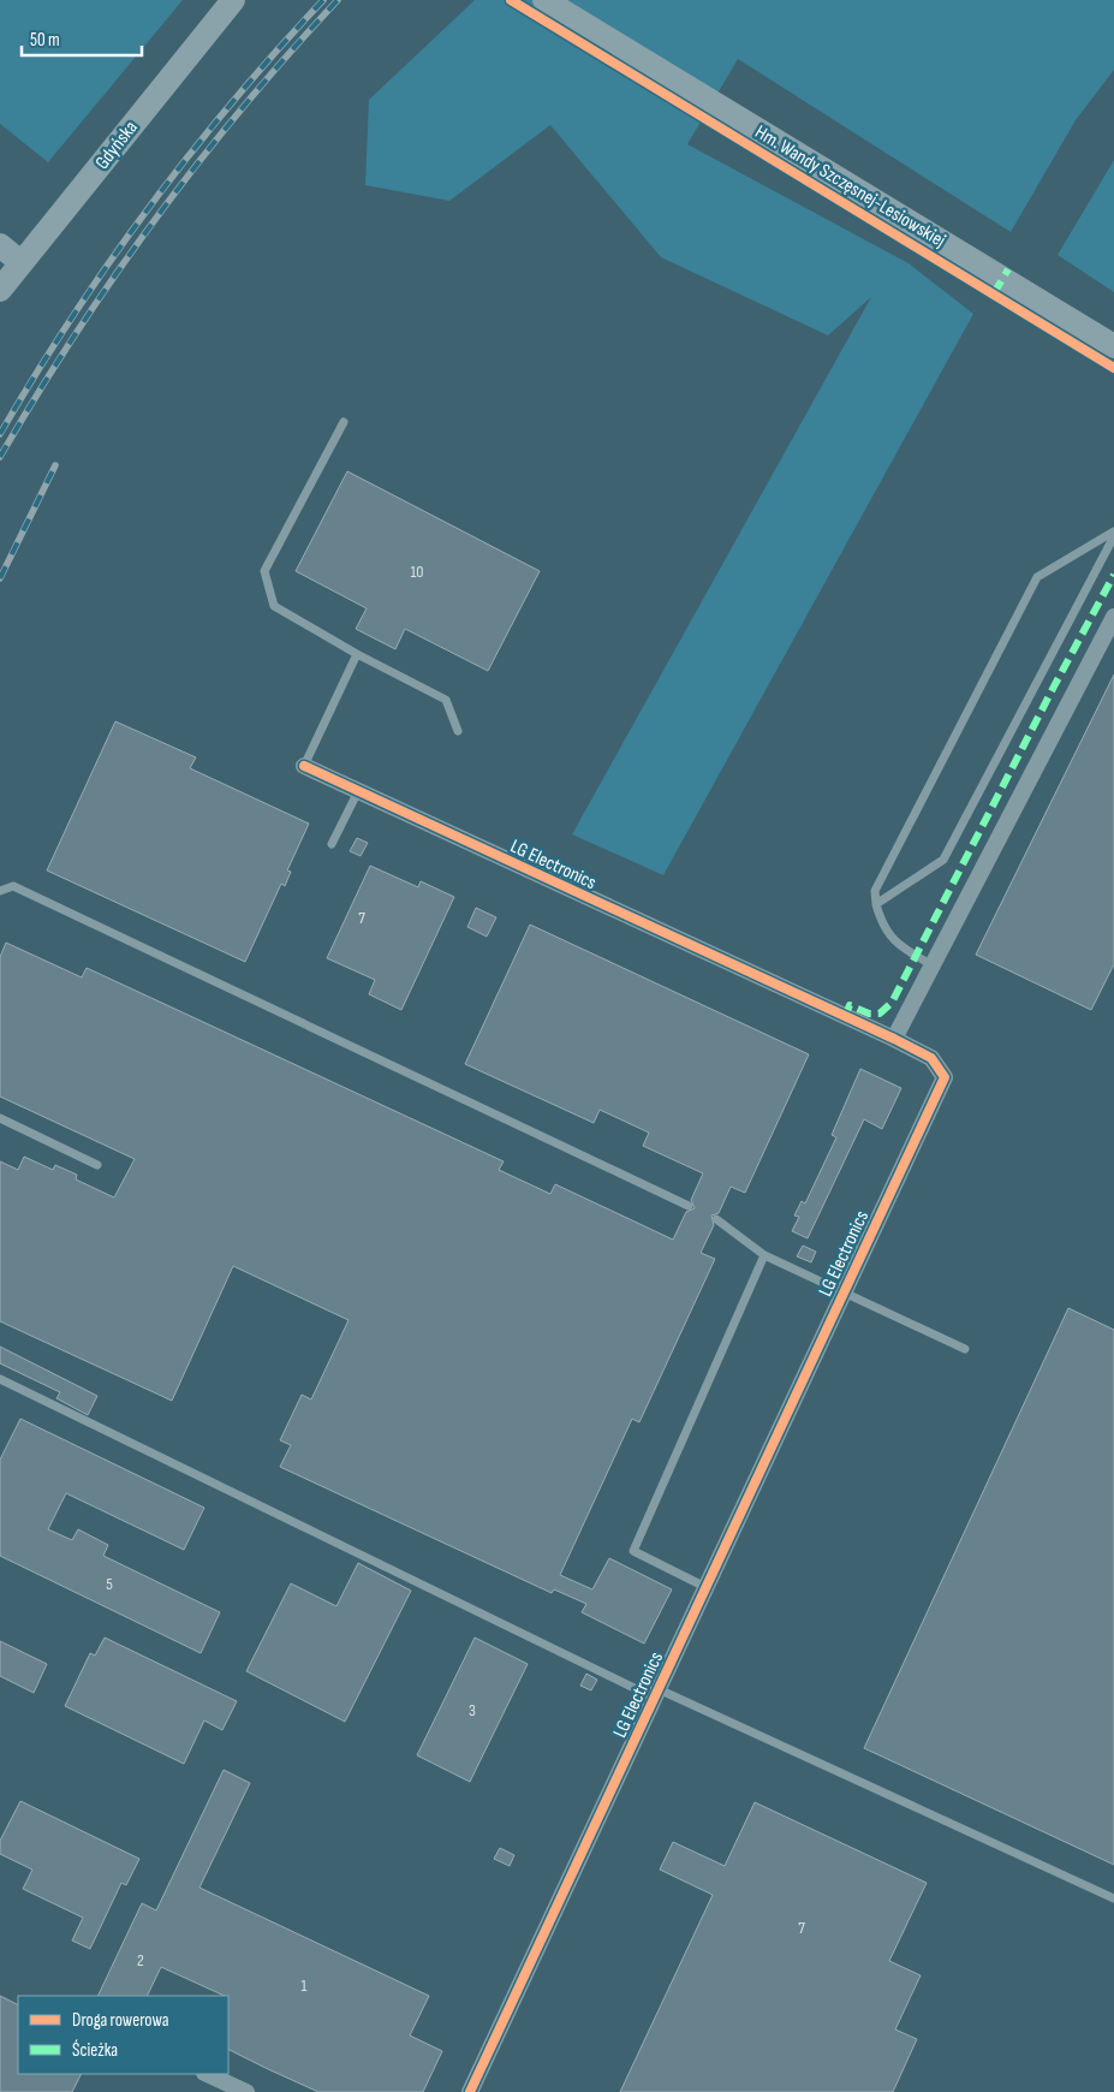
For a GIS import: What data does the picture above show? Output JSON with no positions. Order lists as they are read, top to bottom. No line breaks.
{"streets":{"street":["Gdyńska","Hm. Wandy Szczęsnej-Lesiowskiej","LG Electronics"]},"house_numbers":["10","7","5","3","7","2","1"],"legend":["Droga rowerowa","Ścieżka"],"scale_bar":"50 m"}
